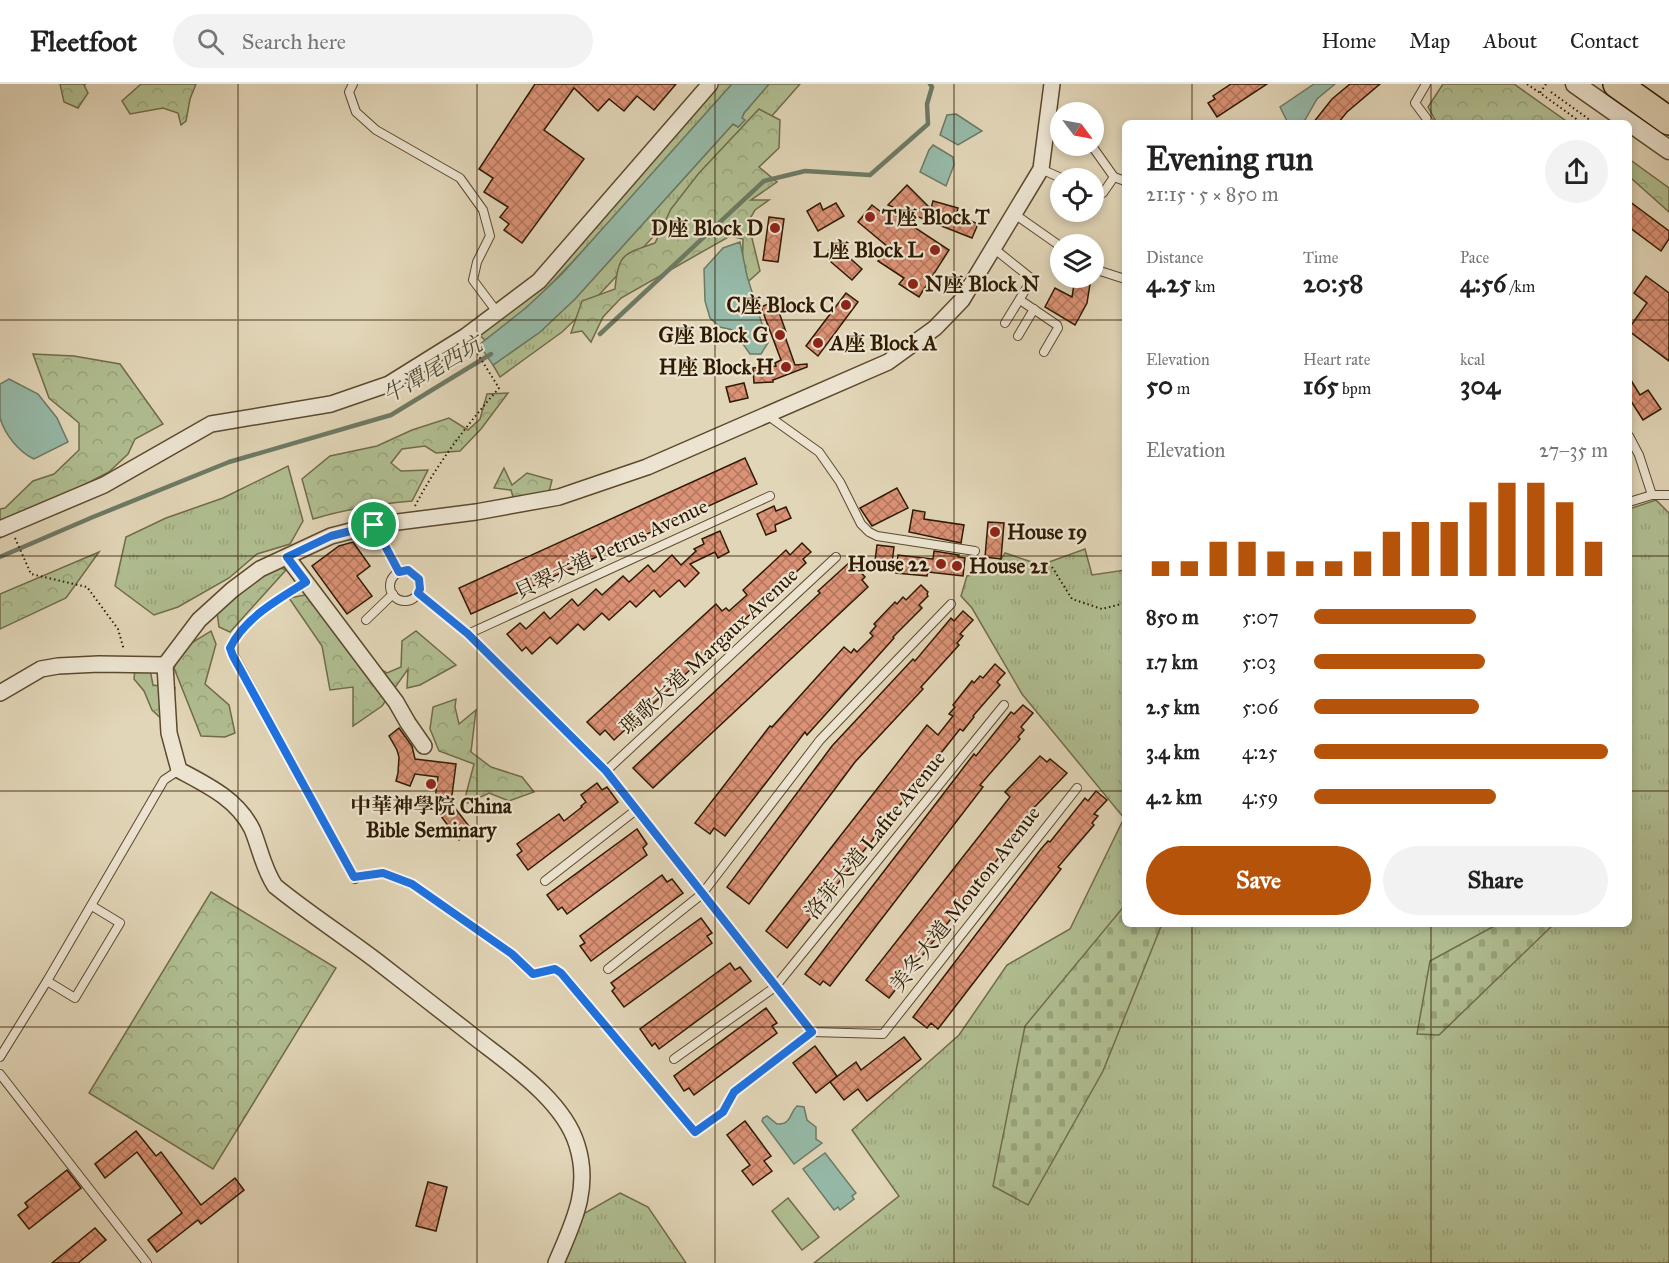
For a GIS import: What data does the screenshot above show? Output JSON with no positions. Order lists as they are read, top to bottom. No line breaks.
{"streets":{"lane":["貝翠大道 Petrus Avenue","瑪歌大道 Margaux Avenue","洛菲大道 Lafite Avenue","美冬大道 Mouton Avenue"]},"water":["牛潭尾西坑"],"places":["T座 Block T","D座 Block D","L座 Block L","N座 Block N","C座 Block C","G座 Block G","A座 Block A","H座 Block H","House 19","House 22","House 21","中華神學院 China Bible Seminary"],"north":"bottom right","page":{"header":"Fleetfoot","search":"Search here","nav":["Home","Map","About","Contact"],"heading":["Evening run","21:15 · 5 × 850 m"],"stats":[["Distance","4.25 km"],["Time","20:58"],["Pace","4:56 /km"],["Elevation","50 m"],["Heart rate","165 bpm"],["kcal","304"]],"chart":["Elevation","27–35 m"],"list":[{"name":"850 m","note":"5:07"},{"name":"1.7 km","note":"5:03"},{"name":"2.5 km","note":"5:06"},{"name":"3.4 km","note":"4:25"},{"name":"4.2 km","note":"4:59"}],"buttons":["Save","Share"]}}
